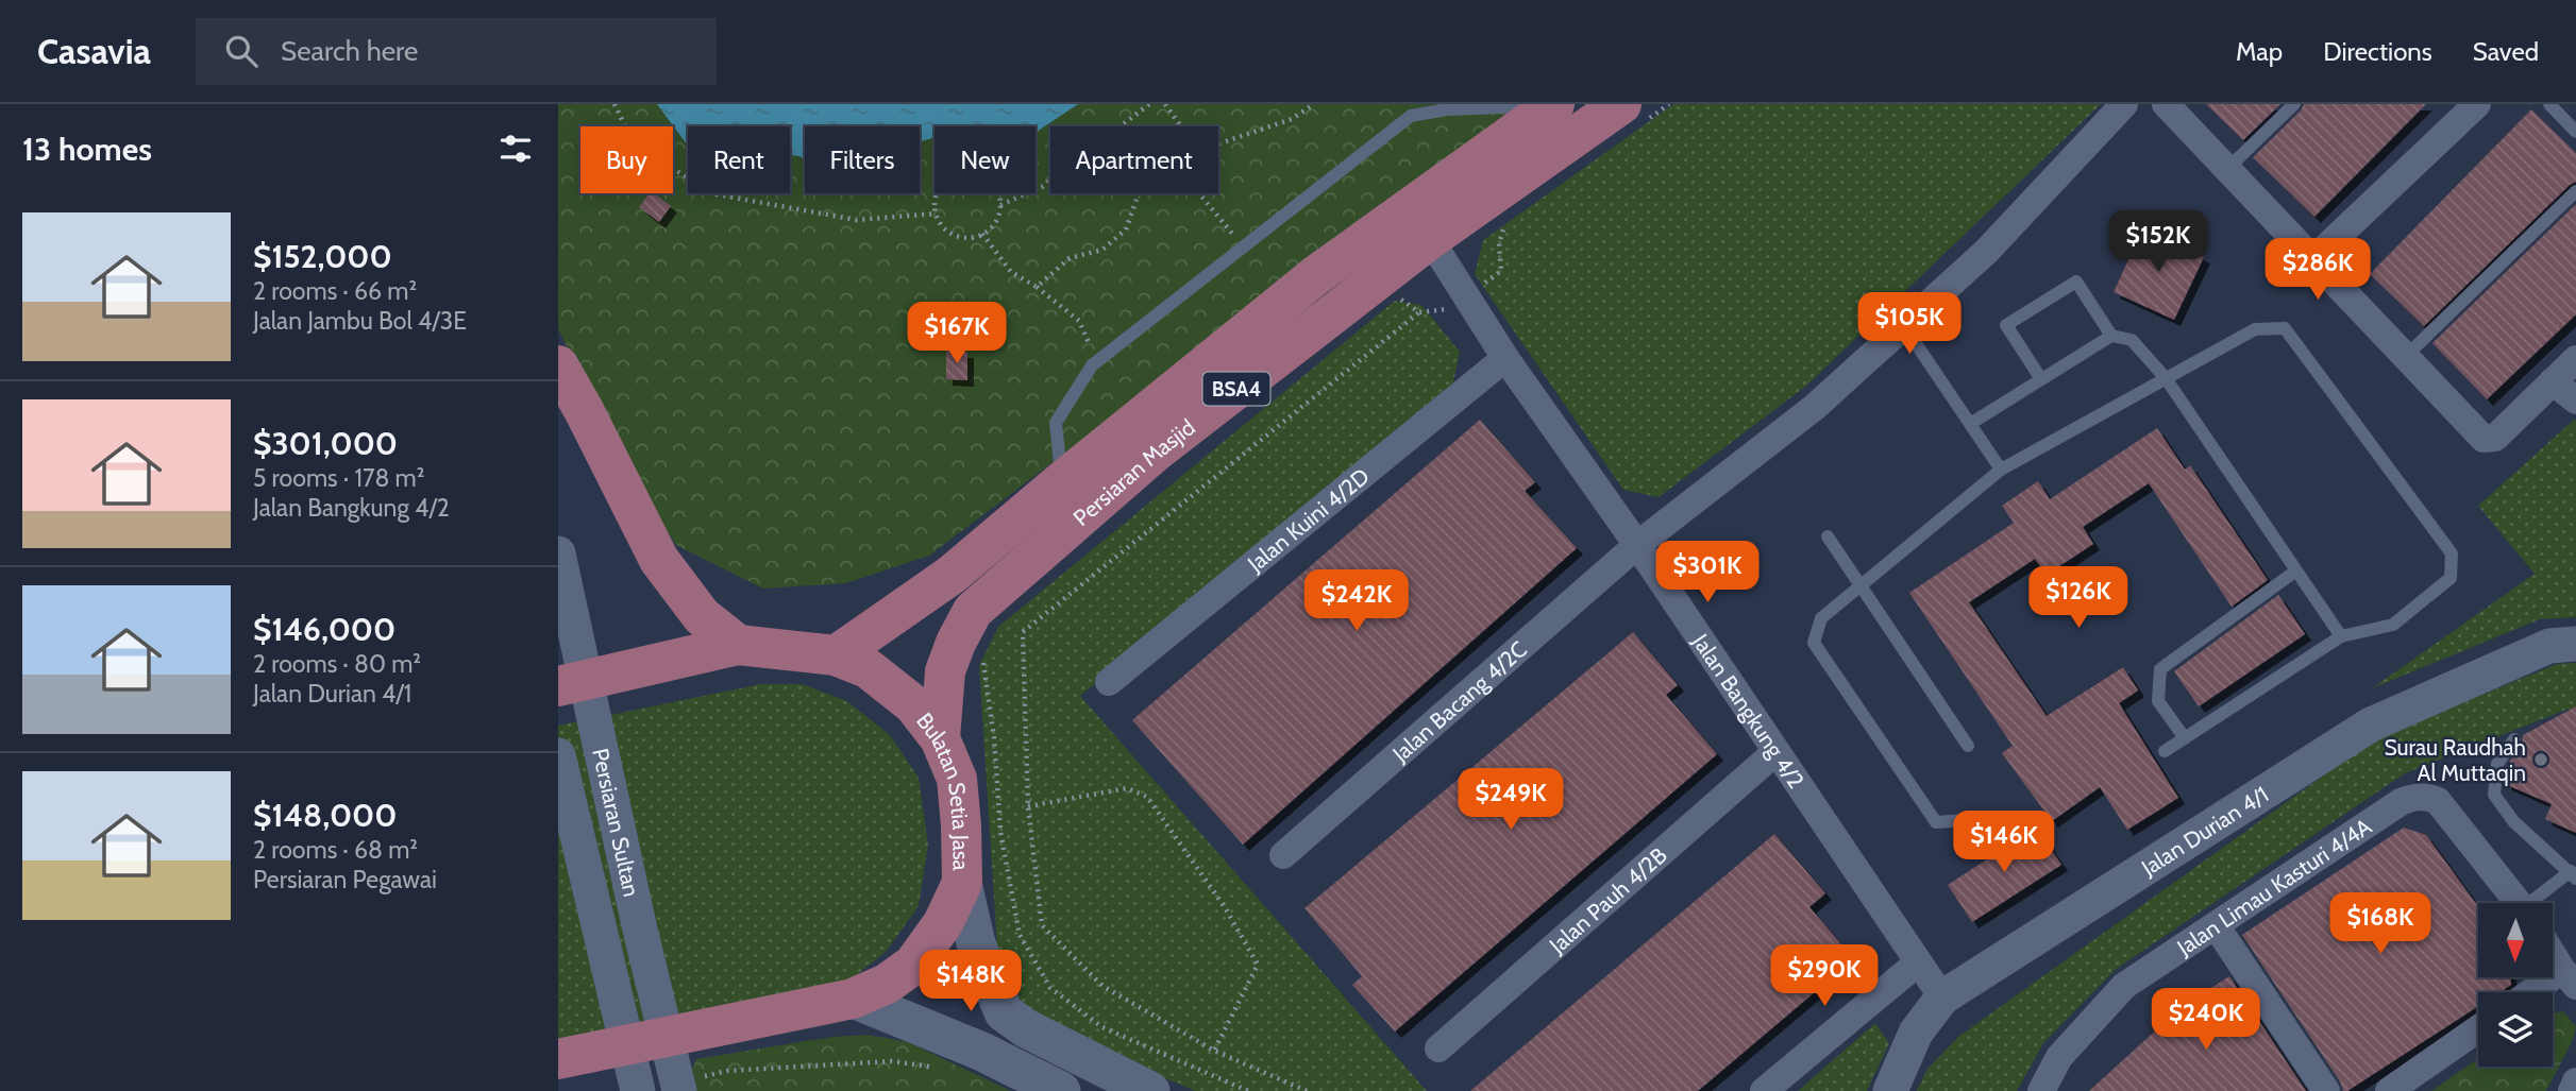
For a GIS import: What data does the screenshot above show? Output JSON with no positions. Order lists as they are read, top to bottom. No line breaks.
{"streets":{"main road":["BSA4","Persiaran Masjid","Bulatan Setia Jasa"],"street":["Jalan Kuini 4/2D","Jalan Bacang 4/2C","Jalan Bangkung 4/2","Persiaran Sultan","Jalan Durian 4/1","Jalan Limau Kasturi 4/4A","Jalan Pauh 4/2B"]},"crossings":[["Persiaran Masjid","Jalan Bangkung 4/2"],["Persiaran Masjid","Bulatan Setia Jasa"],["Jalan Kuini 4/2D","Jalan Bangkung 4/2"],["Jalan Bacang 4/2C","Jalan Bangkung 4/2"],["Jalan Bangkung 4/2","Jalan Durian 4/1"],["Jalan Bangkung 4/2","Jalan Pauh 4/2B"]],"places":["Surau Raudhah Al Muttaqin"],"north":"bottom","page":{"header":"Casavia","search":"Search here","nav":["Map","Directions","Saved"],"heading":"13 homes","chip":["Buy","Rent","Filters","New","Apartment"],"list":[{"name":"$152,000","note":"2 rooms · 66 m² · Jalan Jambu Bol 4/3E"},{"name":"$301,000","note":"5 rooms · 178 m² · Jalan Bangkung 4/2"},{"name":"$146,000","note":"2 rooms · 80 m² · Jalan Durian 4/1"},{"name":"$148,000","note":"2 rooms · 68 m² · Persiaran Pegawai"}],"price":["$152K","$286K","$105K","$167K","$301K","$126K","$242K","$249K","$146K","$168K","$290K","$148K","$240K"]}}
